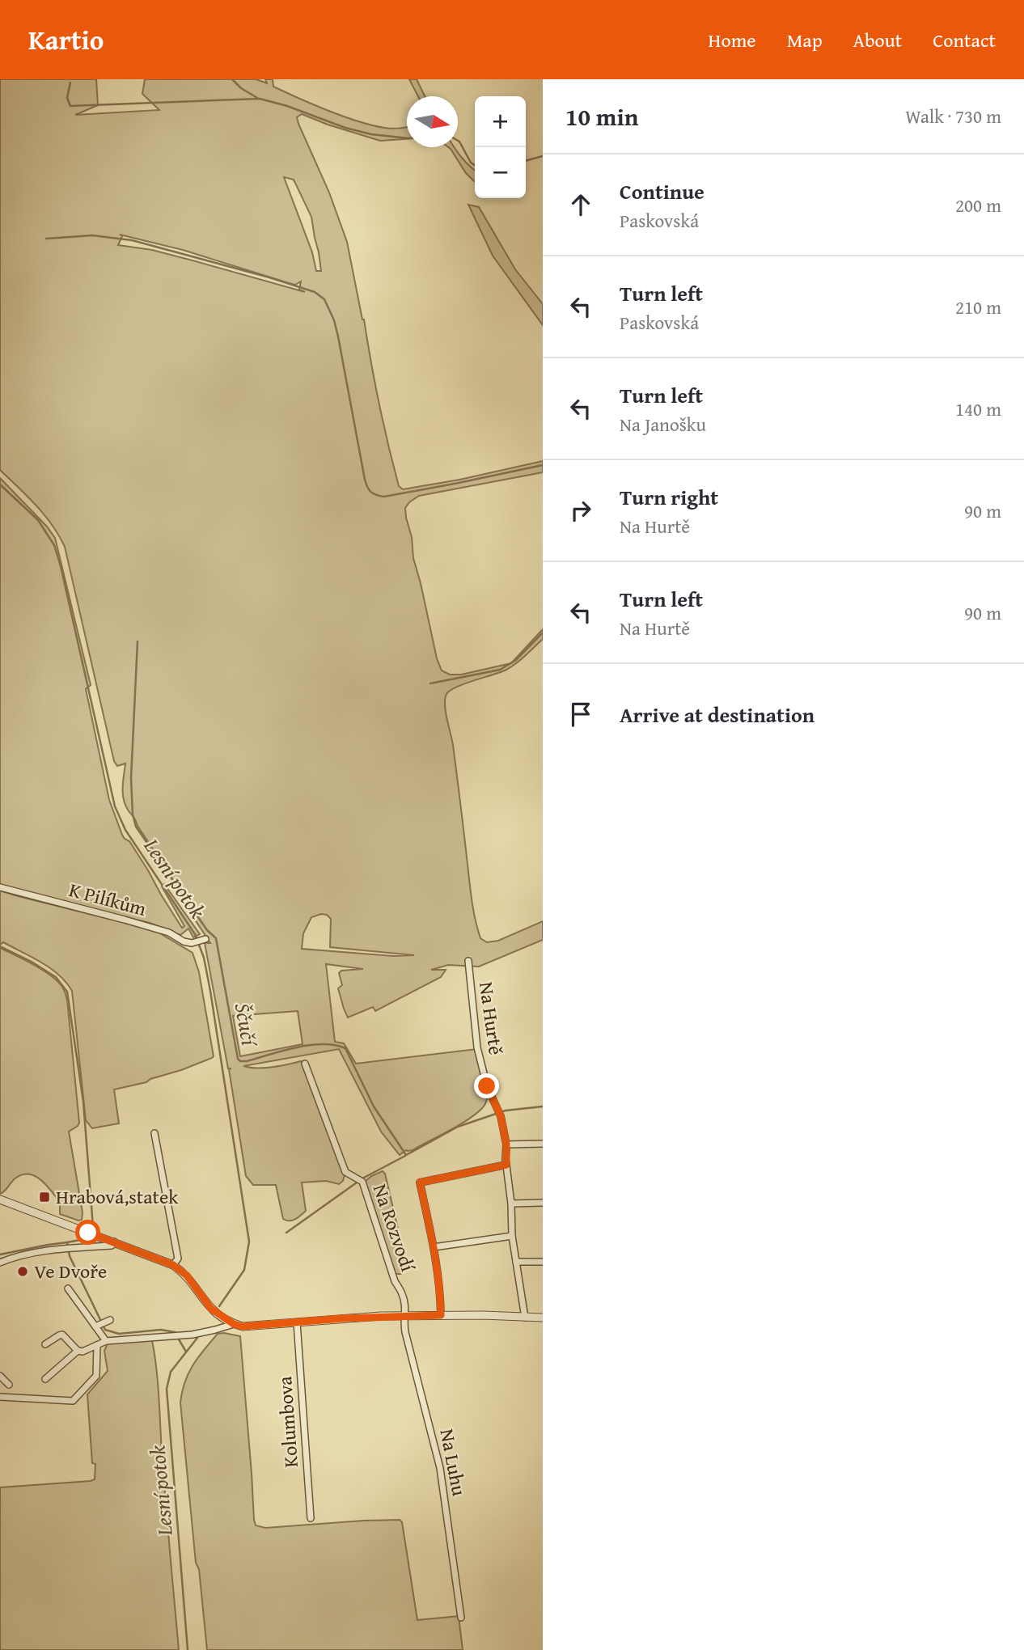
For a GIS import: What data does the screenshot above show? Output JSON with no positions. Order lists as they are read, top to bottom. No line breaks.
{"streets":{"street":["K Pilíkům","Na Hurtě","Na Rozvodí","Kolumbova","Na Luhu"]},"crossings":[["Na Rozvodí","Na Luhu"]],"water":["Lesní potok","Ščučí"],"places":{"transit":["Hrabová,statek"],"other":["Ve Dvoře"]},"north":"right","page":{"header":"Kartio","nav":["Home","Map","About","Contact"],"heading":["10 min","Walk · 730 m"],"map_buttons":["+","−"],"list":[["Continue","Paskovská","200 m"],["Turn left","Paskovská","210 m"],["Turn left","Na Janošku","140 m"],["Turn right","Na Hurtě","90 m"],["Turn left","Na Hurtě","90 m"],"Arrive at destination"]}}
